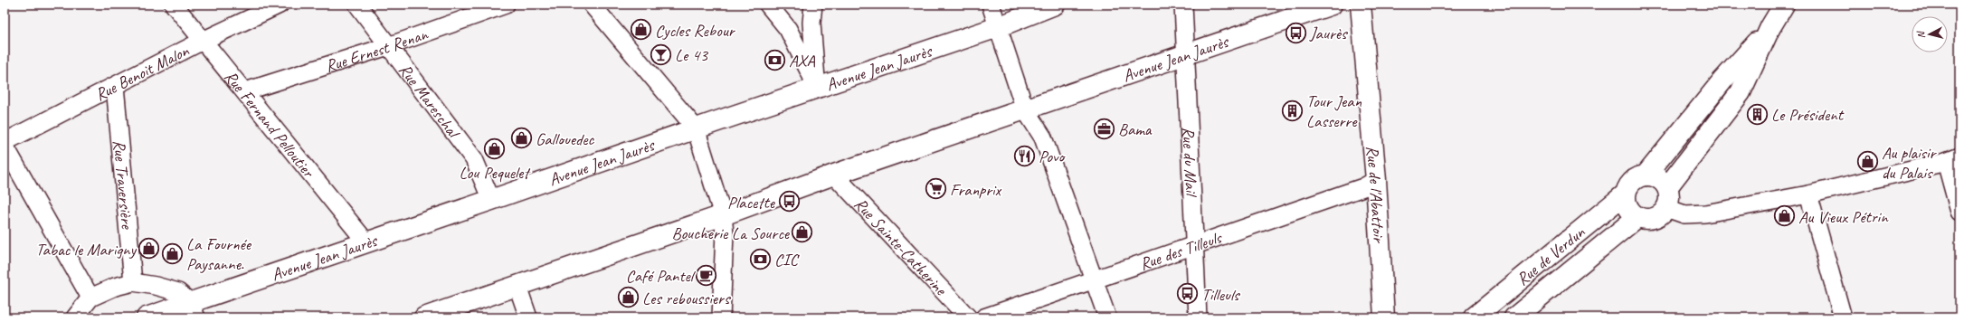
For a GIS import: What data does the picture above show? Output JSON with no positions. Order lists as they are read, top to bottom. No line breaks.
{"streets":{"main road":["Avenue Jean Jaurès","Rue de l'Abattoir","Rue de Verdun"],"street":["Rue Ernest Renan","Rue Benoit Malon","Rue Mareschal","Rue Fernand Pelloutier","Rue du Mail","Rue Traversière","Rue Sainte-Catherine","Rue des Tilleuls"]},"crossings":[["Rue Ernest Renan","Rue Mareschal"],["Rue Ernest Renan","Rue Fernand Pelloutier"],["Avenue Jean Jaurès","Rue Mareschal"],["Avenue Jean Jaurès","Rue Fernand Pelloutier"],["Avenue Jean Jaurès","Rue du Mail"],["Avenue Jean Jaurès","Rue Sainte-Catherine"],["Rue Benoit Malon","Rue Fernand Pelloutier"],["Rue Benoit Malon","Rue Traversière"],["Rue du Mail","Rue des Tilleuls"],["Rue de l'Abattoir","Rue des Tilleuls"]],"places":{"shop":["Cycles Rebour","Gallouedec","Lou Pequelet","Au plaisir du Palais","Au Vieux Pétrin","Boucherie La Source","Tabac le Marigny","La Fournée Paysanne.","Les reboussiers"],"bus stop":["Jaurès","Placette","Tilleuls"],"bar":["Le 43"],"bank":["AXA","CIC"],"building":["Tour Jean Lasserre","Le Président"],"office":["Bama"],"restaurant":["Povo"],"supermarket":["Franprix"],"cafe":["Café Pantel"]},"north":"left"}
